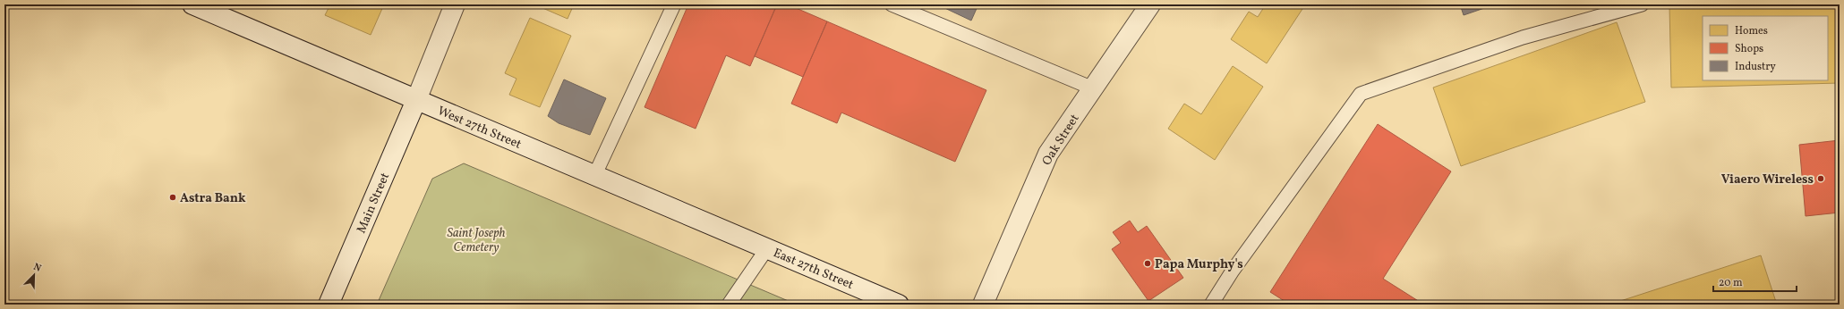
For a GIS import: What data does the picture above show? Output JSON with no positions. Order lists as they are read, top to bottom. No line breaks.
{"streets":{"main road":["West 27th Street","Oak Street","Main Street","East 27th Street"]},"crossings":[["West 27th Street","Main Street"],["West 27th Street","East 27th Street"]],"parks":["Saint Joseph Cemetery"],"places":["Viaero Wireless","Astra Bank","Papa Murphy's"],"legend":["Homes","Shops","Industry"],"scale_bar":"20 m","north":"top right"}
